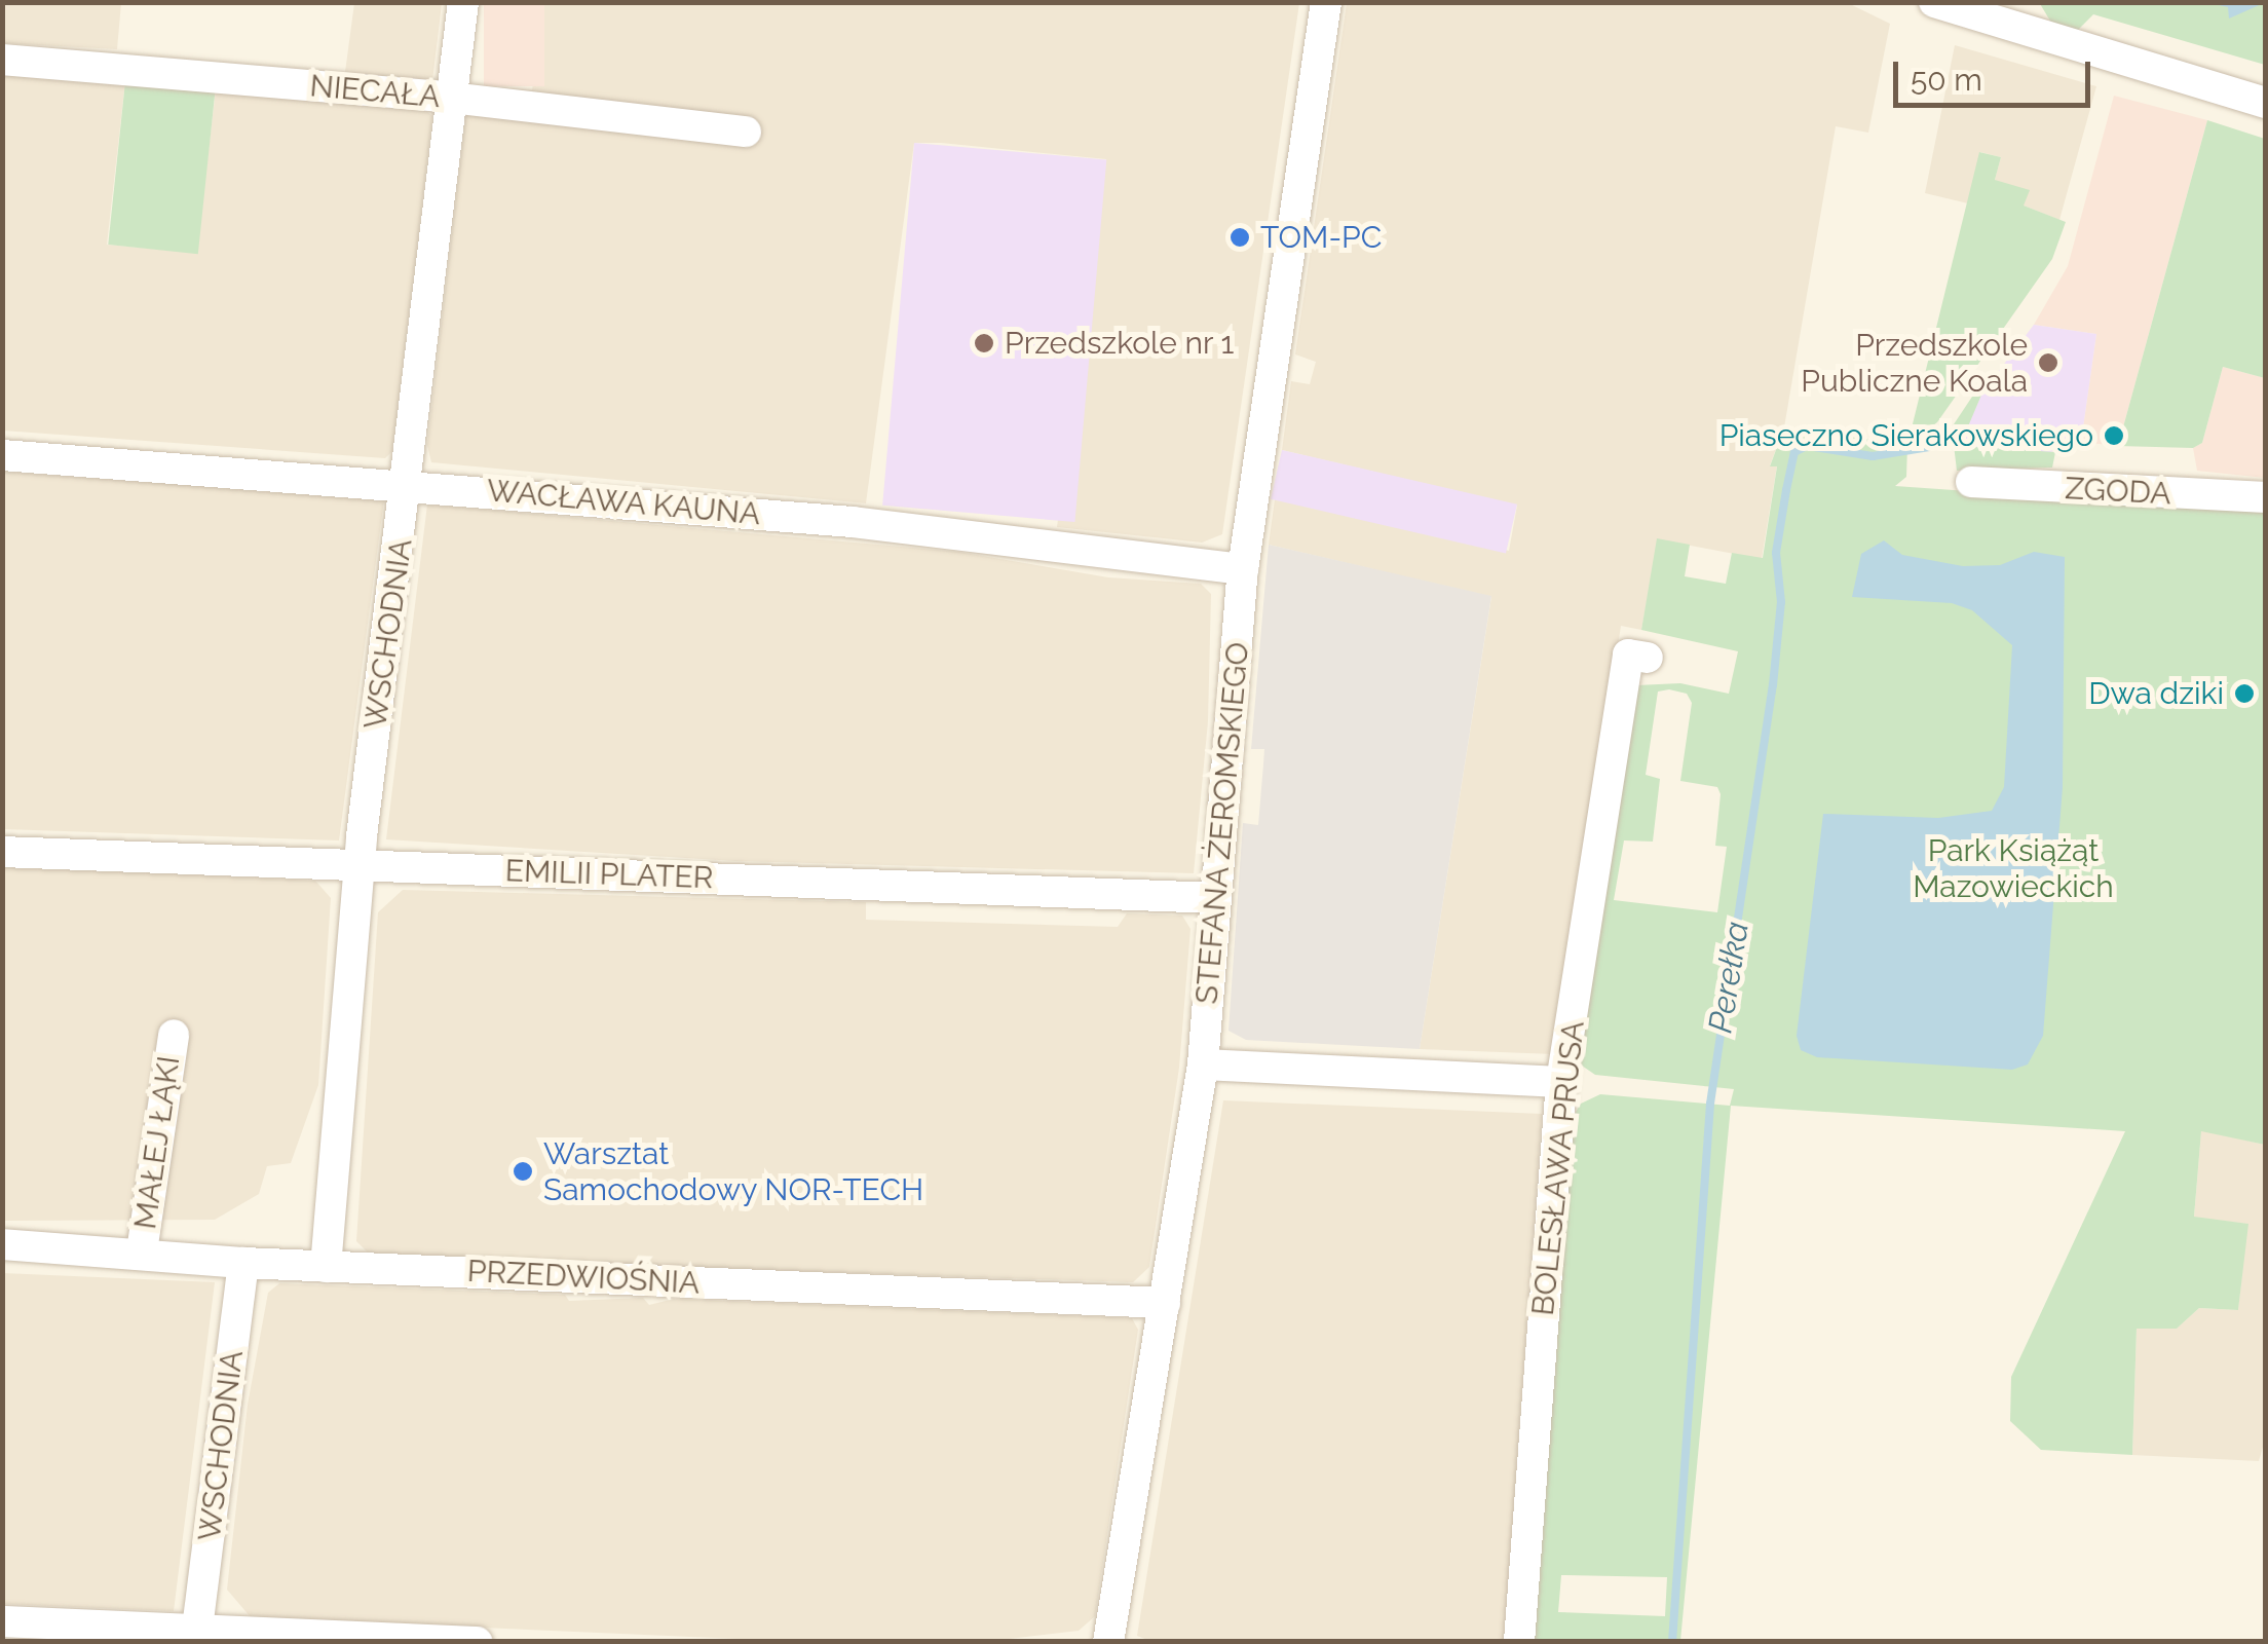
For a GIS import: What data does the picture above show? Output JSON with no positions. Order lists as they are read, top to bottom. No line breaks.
{"streets":{"street":["NIECAŁA","ZGODA","WACŁAWA KAUNA","WSCHODNIA","STEFANA ŻEROMSKIEGO","EMILII PLATER","MAŁEJ ŁĄKI","BOLESŁAWA PRUSA","PRZEDWIOŚNIA"]},"crossings":[["NIECAŁA","WSCHODNIA"],["WACŁAWA KAUNA","WSCHODNIA"],["WACŁAWA KAUNA","STEFANA ŻEROMSKIEGO"],["WSCHODNIA","EMILII PLATER"],["WSCHODNIA","PRZEDWIOŚNIA"],["STEFANA ŻEROMSKIEGO","EMILII PLATER"],["STEFANA ŻEROMSKIEGO","PRZEDWIOŚNIA"],["MAŁEJ ŁĄKI","PRZEDWIOŚNIA"]],"water":["Perełka"],"parks":["Park Książąt Mazowieckich"],"places":["TOM-PC","Przedszkole nr 1","Przedszkole Publiczne Koala","Piaseczno Sierakowskiego","Dwa dziki","Warsztat Samochodowy NOR-TECH"],"scale_bar":"50 m"}
